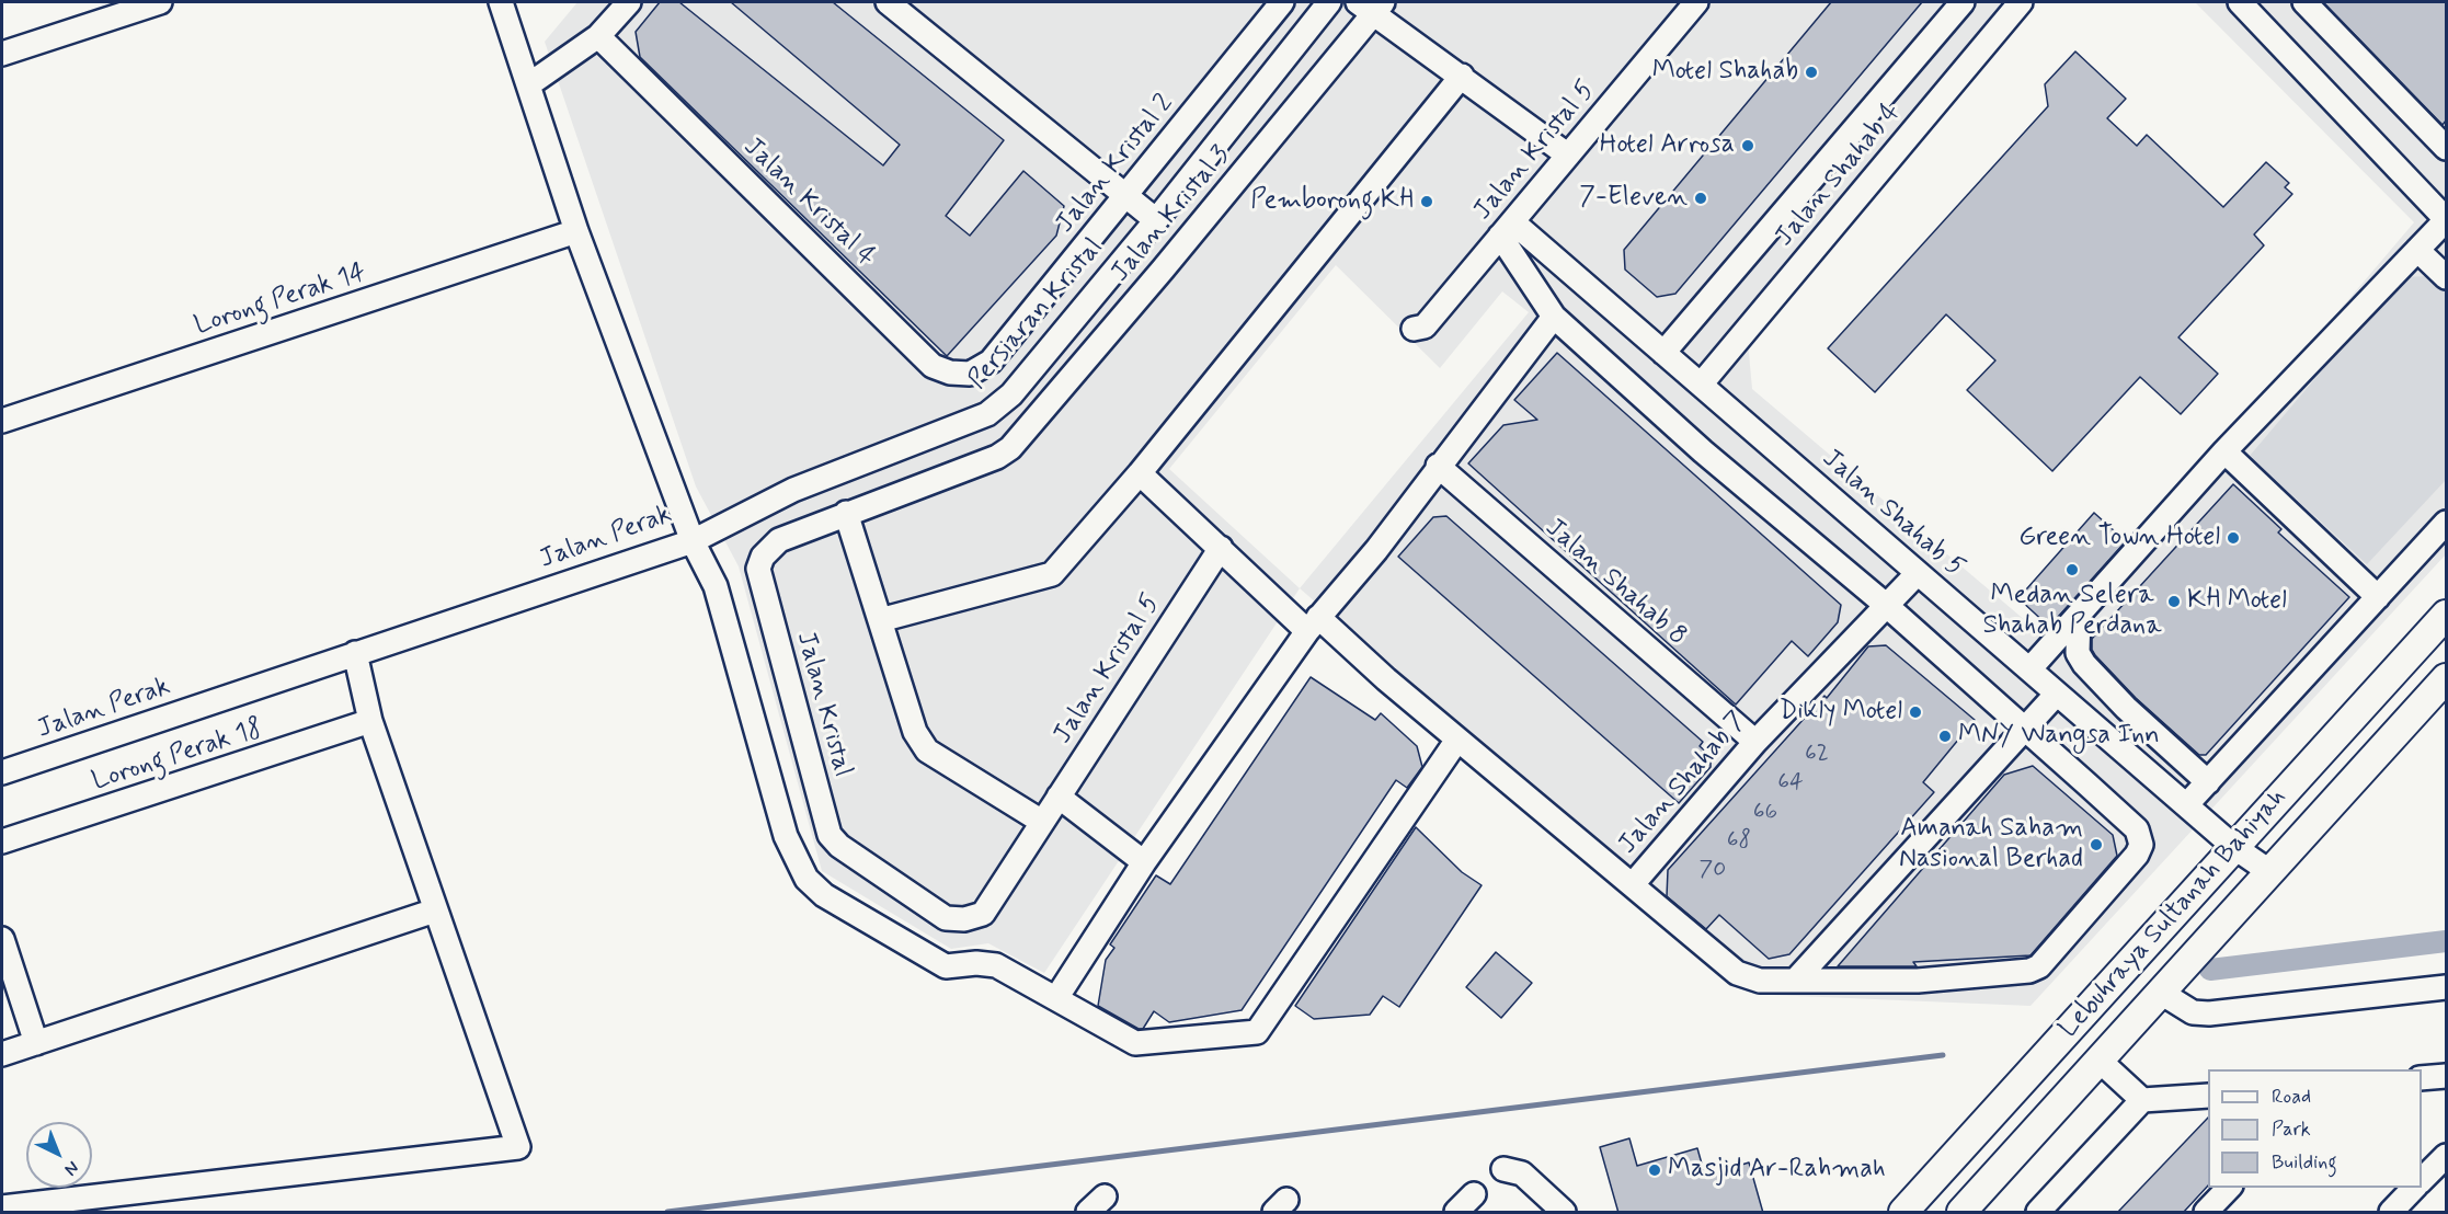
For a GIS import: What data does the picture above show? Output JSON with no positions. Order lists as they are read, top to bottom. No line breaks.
{"streets":{"main road":["Lebuhraya Sultanah Bahiyah"],"street":["Jalan Kristal 5","Jalan Kristal 2","Jalan Shahab 4","Jalan Kristal 4","Jalan Kristal 3","Lorong Perak 14","Persiaran Kristal","Jalan Shahab 5","Jalan Perak","Jalan Shahab 8","Jalan Kristal","Lorong Perak 18","Jalan Shahab 7"]},"crossings":[["Jalan Kristal 5","Jalan Shahab 5"],["Jalan Kristal 2","Jalan Kristal 4"],["Jalan Shahab 4","Jalan Shahab 5"],["Jalan Kristal 3","Jalan Kristal"],["Lorong Perak 14","Jalan Perak"],["Persiaran Kristal","Jalan Perak"],["Jalan Shahab 5","Jalan Shahab 7"],["Jalan Shahab 5","Lebuhraya Sultanah Bahiyah"],["Jalan Shahab 8","Jalan Shahab 7"]],"places":["Motel Shahab","Hotel Arrosa","7-Eleven","Pemborong KH","Green Town Hotel","Medan Selera Shahab Perdana","KH Motel","Dikly Motel","MNY Wangsa Inn","Amanah Saham Nasional Berhad","Masjid Ar-Rahmah"],"house_numbers":["62","64","66","68","70"],"legend":["Road","Park","Building"],"north":"bottom right"}
